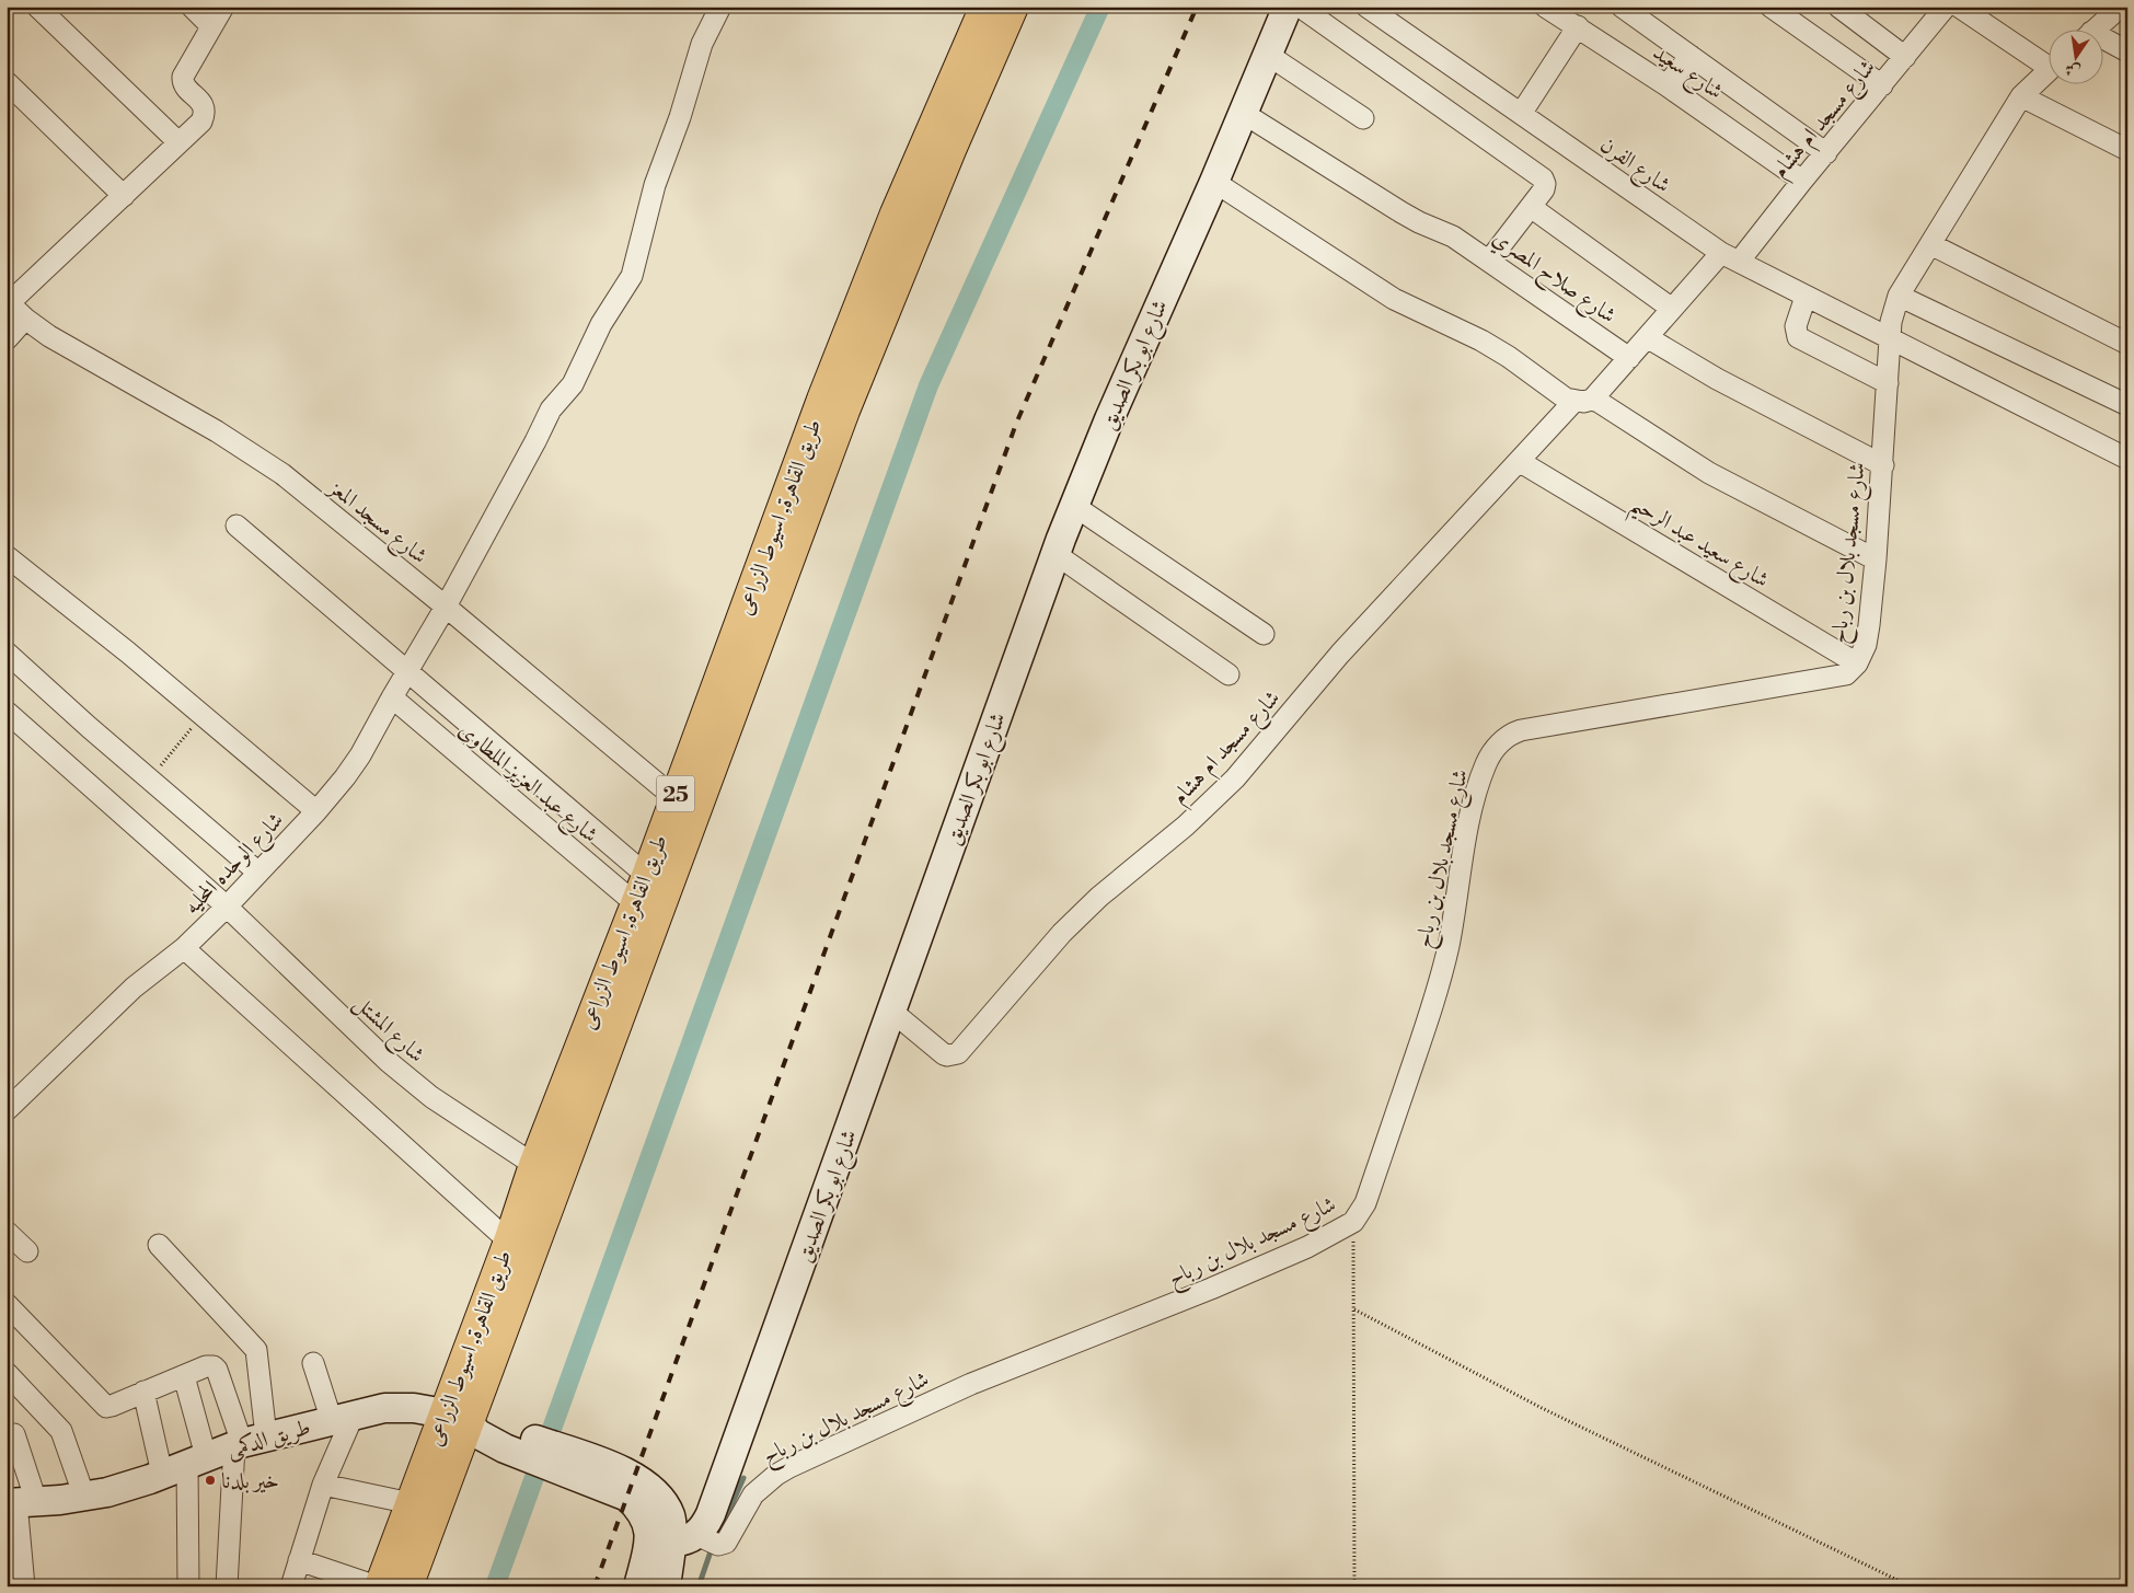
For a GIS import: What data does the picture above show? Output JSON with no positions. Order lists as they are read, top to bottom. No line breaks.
{"streets":{"highway":["طريق القاهرة, اسيوط الزراعى","25"],"street":["شارع سعيد","شارع مسجد ام هشام","شارع الفرن","شارع صلاح المصري","شارع ابو بكر الصديق","شارع مسجد المعز","شارع سعيد عبد الرحيم","شارع مسجد بلال بن رباح","شارع عبد العزيز الملطاوى","شارع الوحده المحليه","شارع المشتل","طريق الدكمى"]},"crossings":[["شارع سعيد","شارع مسجد ام هشام"],["شارع مسجد ام هشام","شارع الفرن"],["شارع مسجد ام هشام","شارع صلاح المصري"],["شارع مسجد ام هشام","شارع ابو بكر الصديق"],["شارع مسجد ام هشام","شارع سعيد عبد الرحيم"],["شارع الفرن","شارع مسجد بلال بن رباح"],["شارع صلاح المصري","شارع ابو بكر الصديق"],["شارع ابو بكر الصديق","شارع مسجد بلال بن رباح"],["طريق القاهرة, اسيوط الزراعى","شارع مسجد المعز"],["طريق القاهرة, اسيوط الزراعى","شارع عبد العزيز الملطاوى"],["طريق القاهرة, اسيوط الزراعى","شارع المشتل"],["طريق القاهرة, اسيوط الزراعى","طريق الدكمى"],["شارع مسجد المعز","شارع الوحده المحليه"],["شارع سعيد عبد الرحيم","شارع مسجد بلال بن رباح"],["شارع عبد العزيز الملطاوى","شارع الوحده المحليه"],["شارع الوحده المحليه","شارع المشتل"]],"places":["خير بلدنا"],"north":"bottom"}
